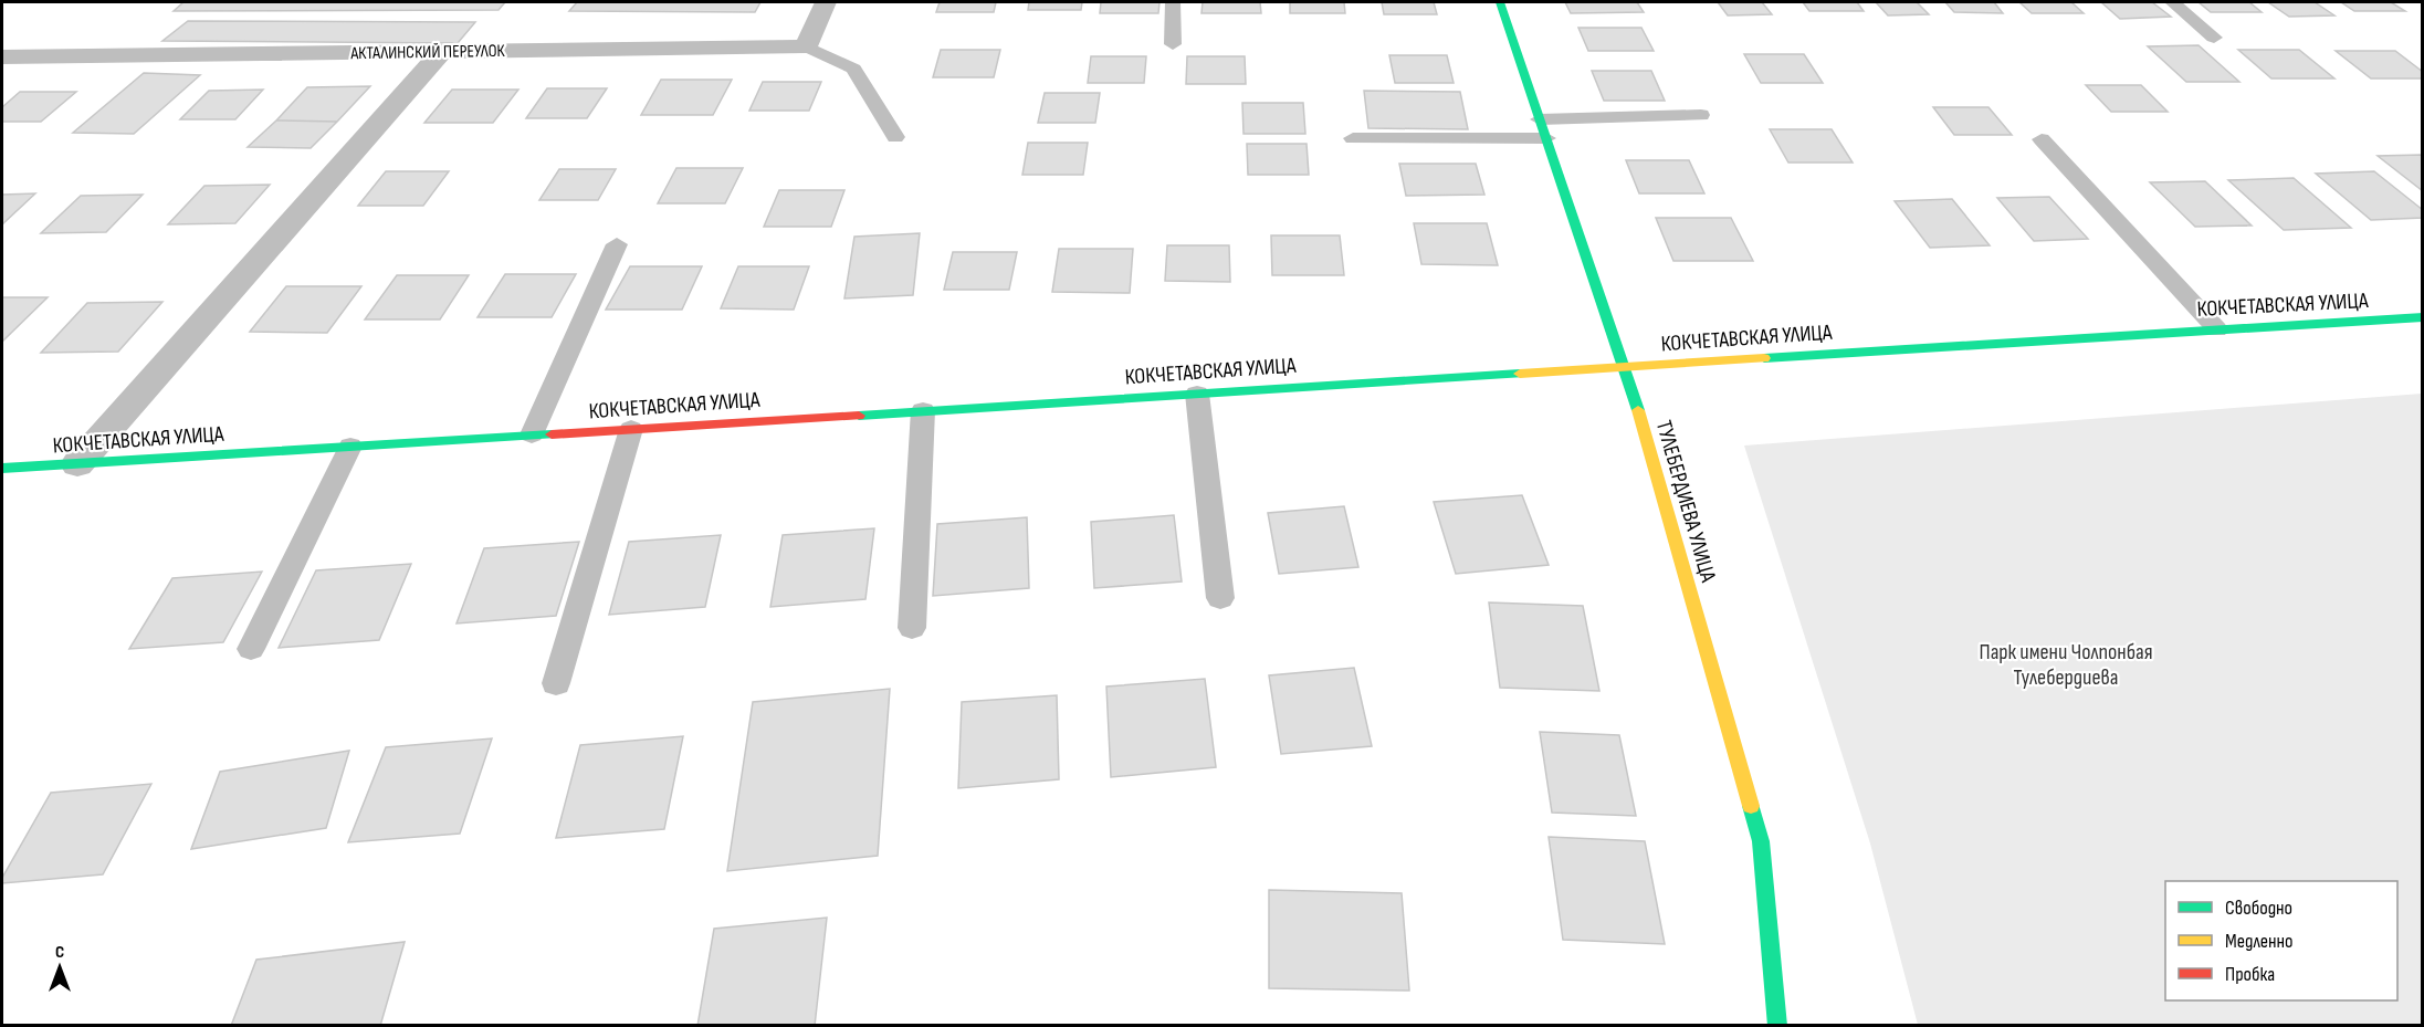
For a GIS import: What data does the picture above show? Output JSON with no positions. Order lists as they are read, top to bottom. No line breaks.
{"streets":{"street":["АКТАЛИНСКИЙ ПЕРЕУЛОК","КОКЧЕТАВСКАЯ УЛИЦА","ТУЛЕБЕРДИЕВА УЛИЦА"]},"crossings":[["КОКЧЕТАВСКАЯ УЛИЦА","ТУЛЕБЕРДИЕВА УЛИЦА"]],"parks":["Парк имени Чолпонбая Тулебердиева"],"legend":["Свободно","Медленно","Пробка"],"north":"top"}
